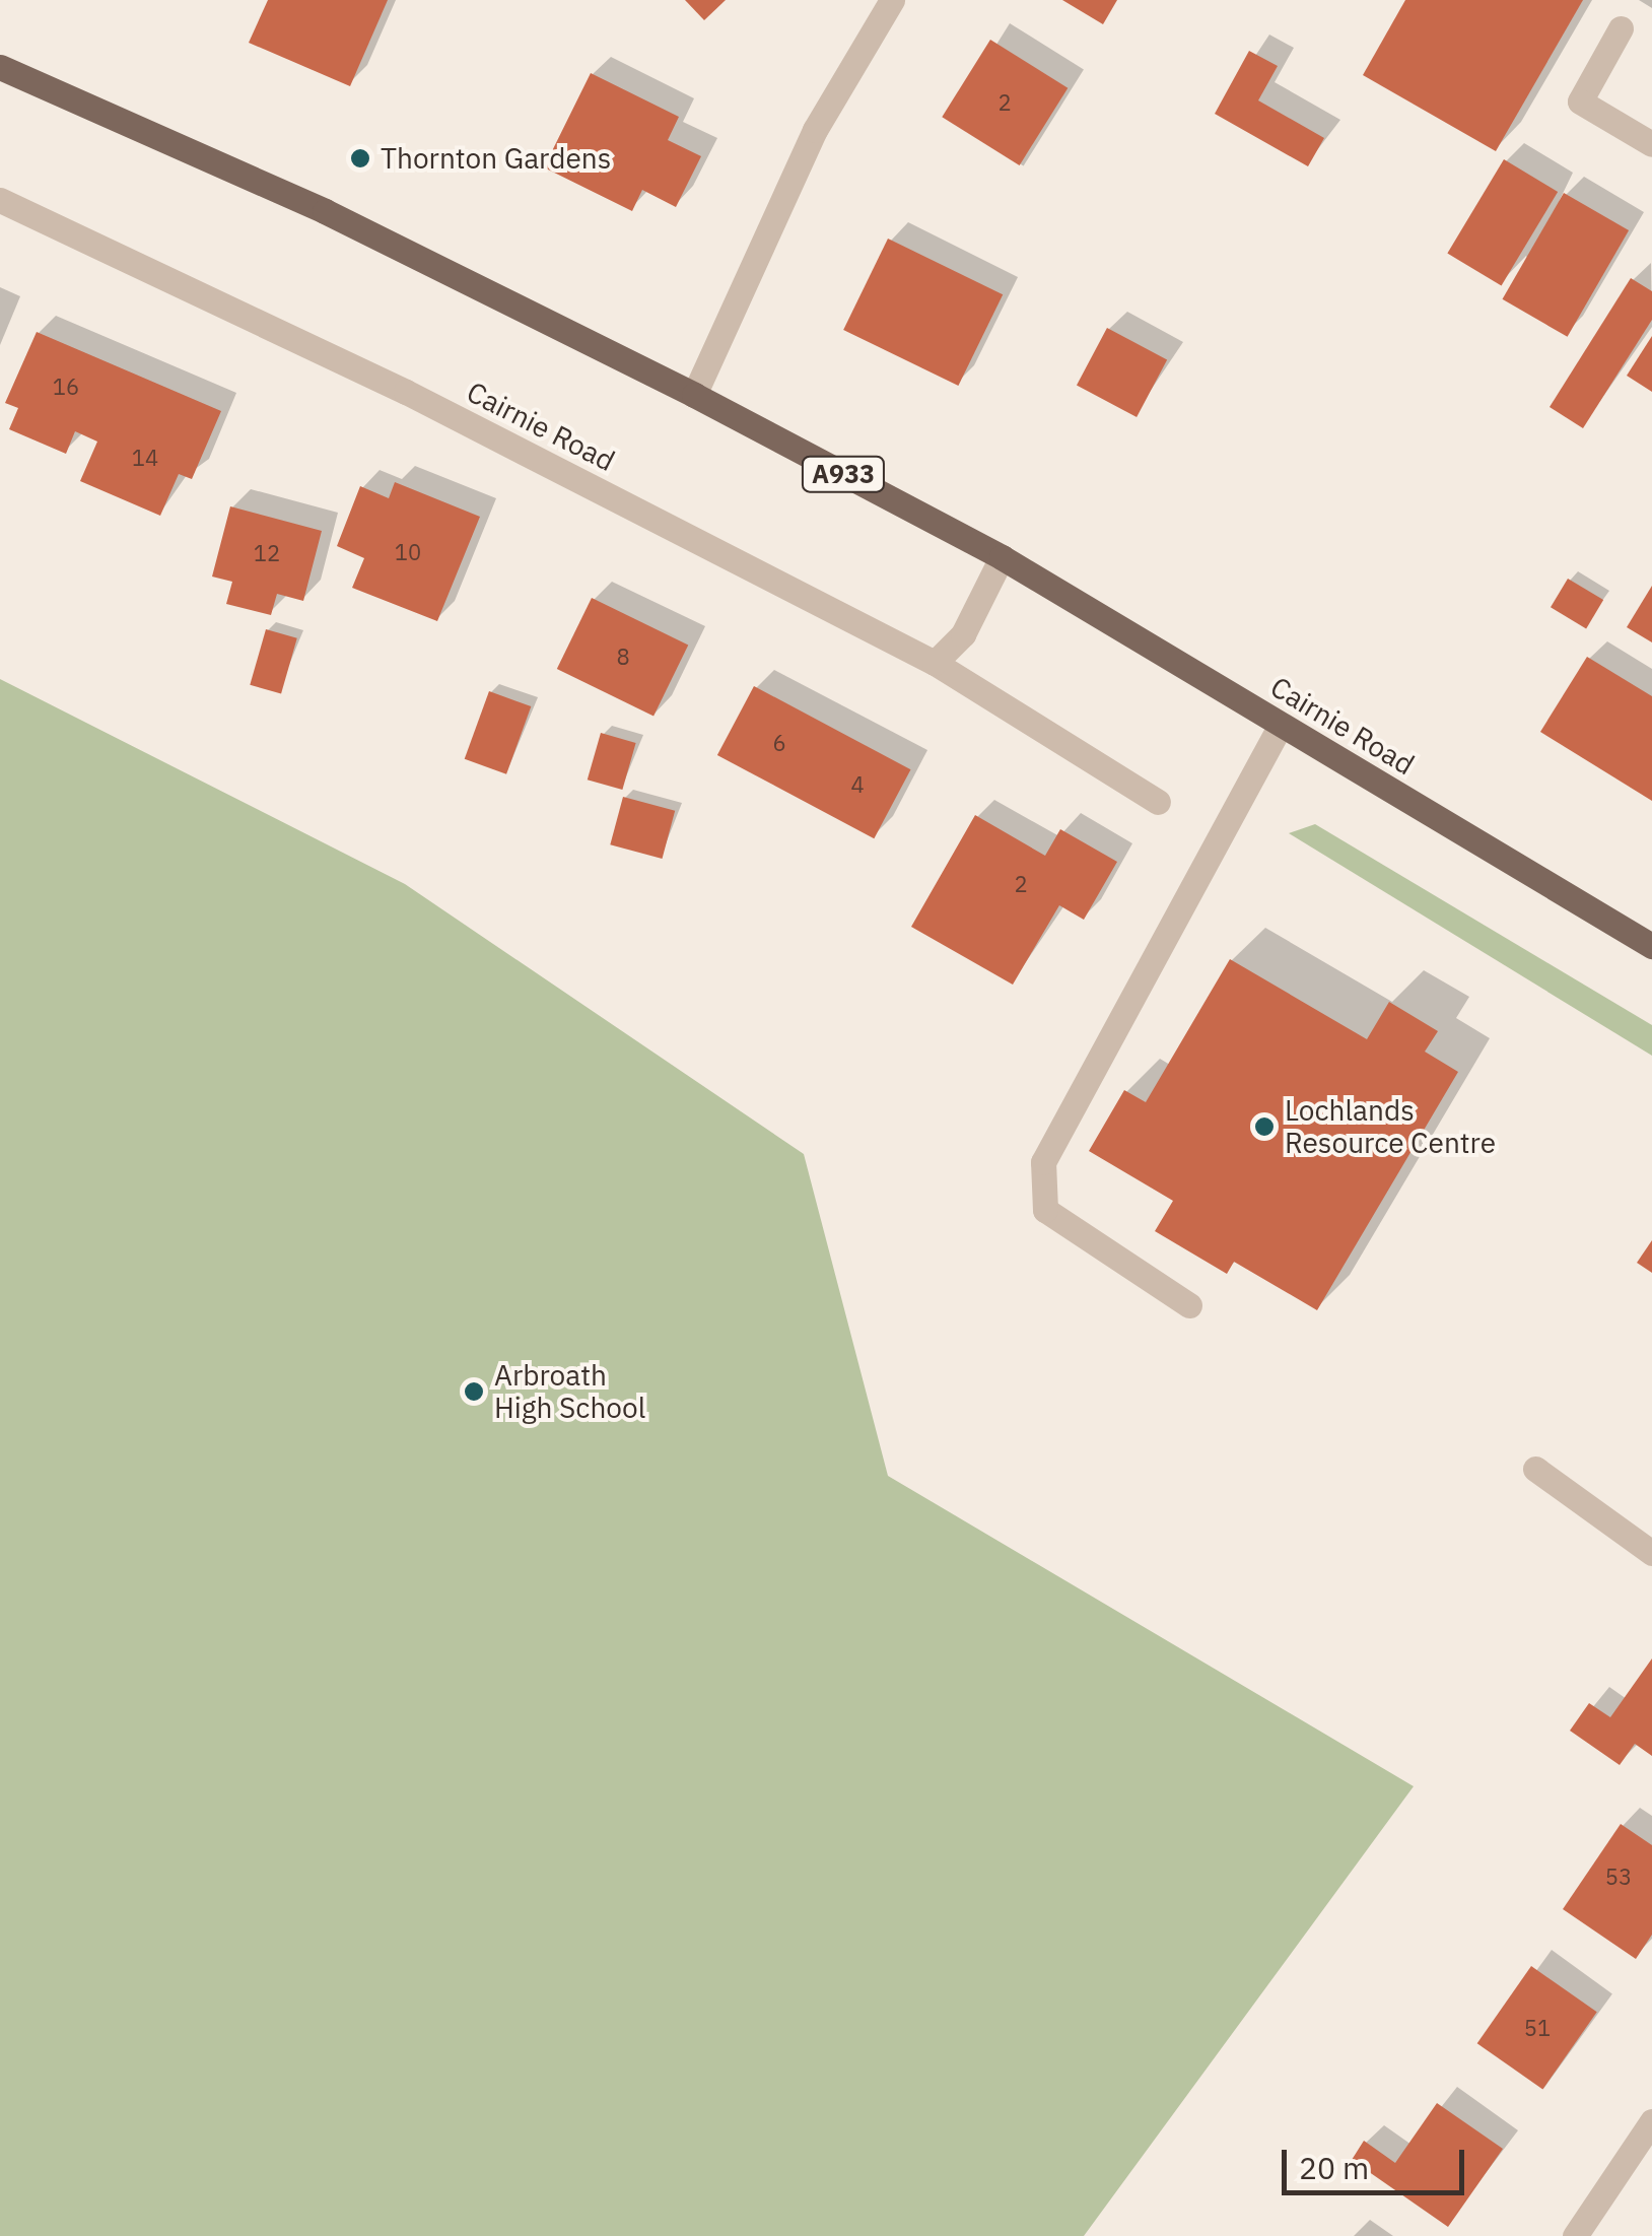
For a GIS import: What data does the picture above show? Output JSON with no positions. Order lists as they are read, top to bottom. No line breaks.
{"streets":{"main road":["Cairnie Road","A933"]},"places":["Thornton Gardens","Lochlands Resource Centre","Arbroath High School"],"house_numbers":["2","16","14","10","12","8","6","4","2","53","51"],"scale_bar":"20 m"}
